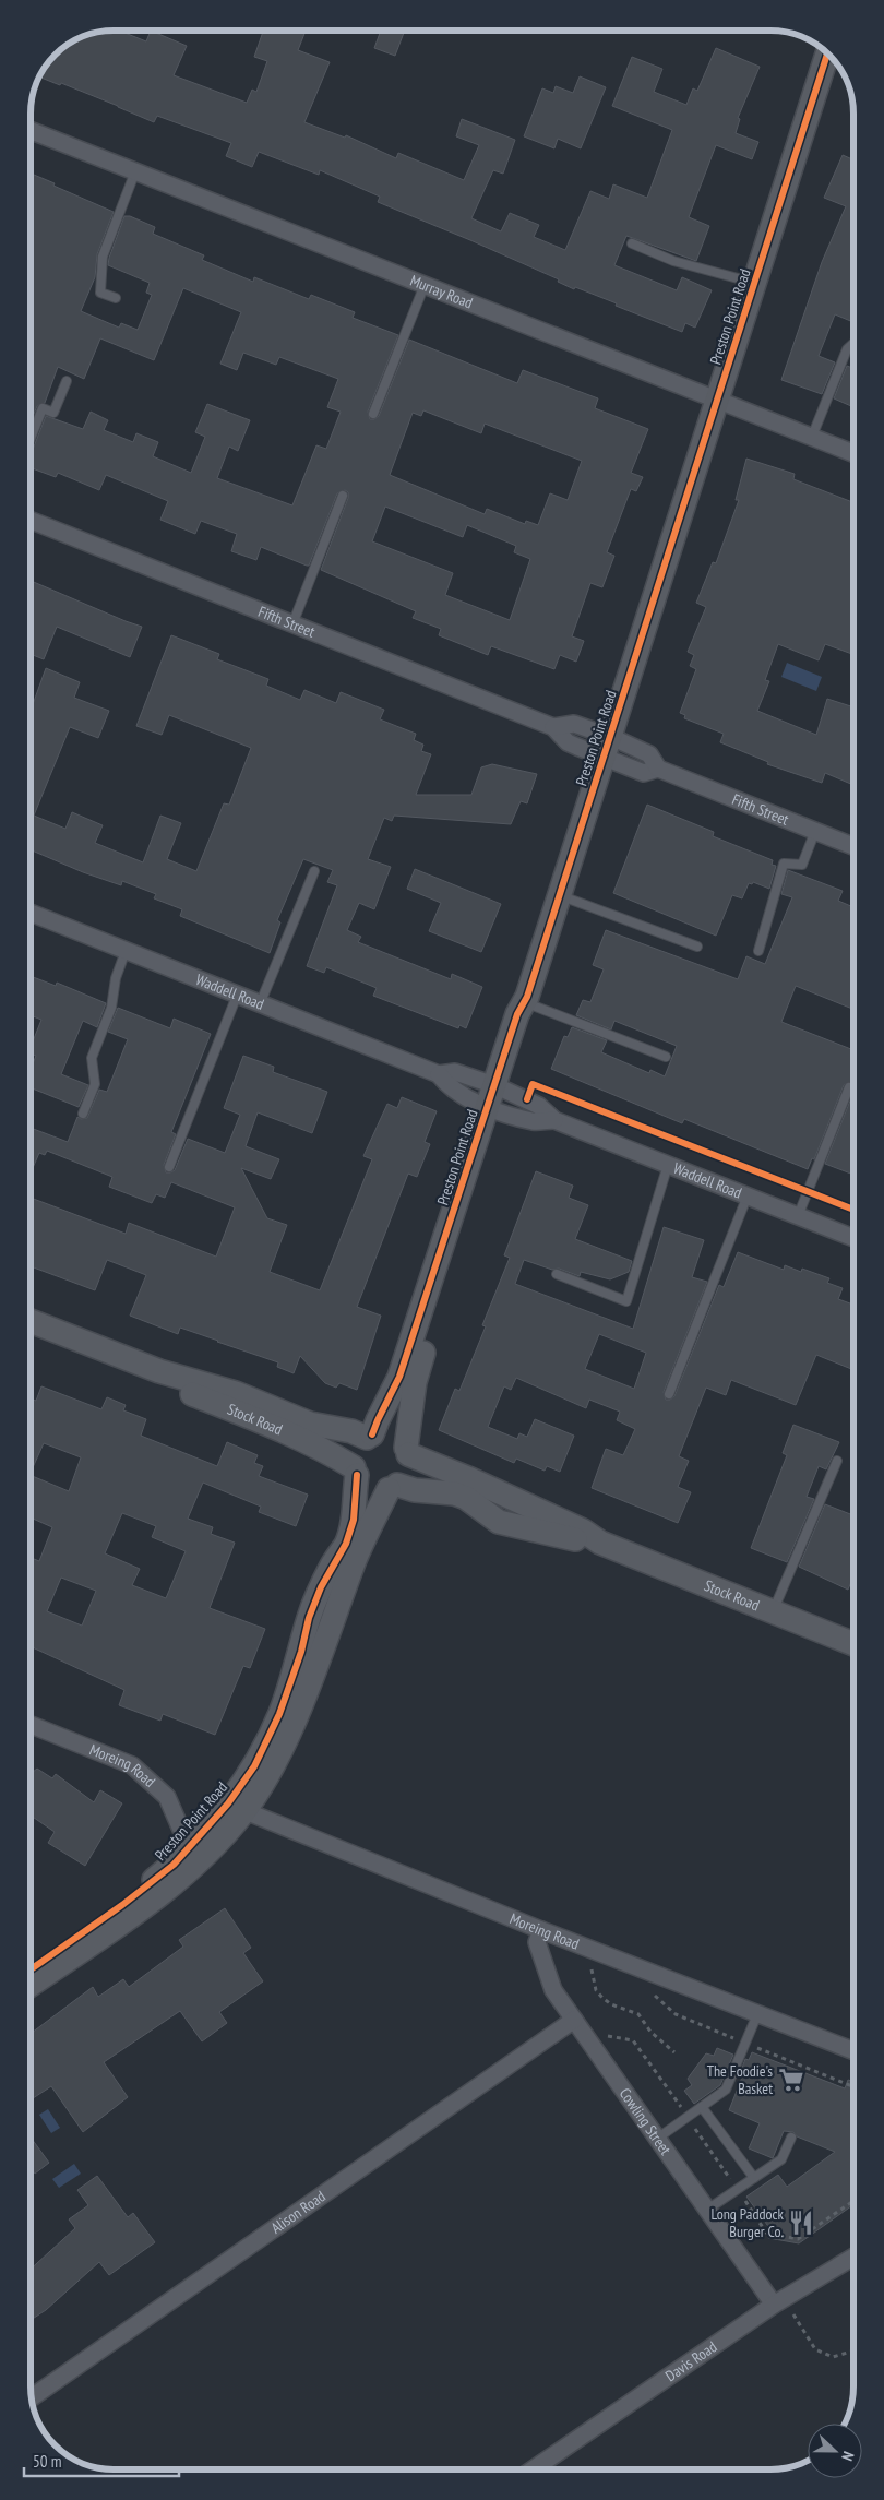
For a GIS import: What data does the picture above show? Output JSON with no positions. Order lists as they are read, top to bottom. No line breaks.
{"streets":{"main road":["Preston Point Road","Stock Road"],"street":["Murray Road","Fifth Street","Waddell Road","Moreing Road","Cowling Street","Alison Road","Davis Road"]},"crossings":[["Murray Road","Preston Point Road"],["Preston Point Road","Fifth Street"],["Preston Point Road","Waddell Road"],["Preston Point Road","Stock Road"],["Preston Point Road","Moreing Road"],["Moreing Road","Cowling Street"],["Cowling Street","Alison Road"],["Cowling Street","Davis Road"]],"places":{"supermarket":["The Foodie's Basket"],"restaurant":["Long Paddock Burger Co."]},"scale_bar":"50 m","north":"right"}
